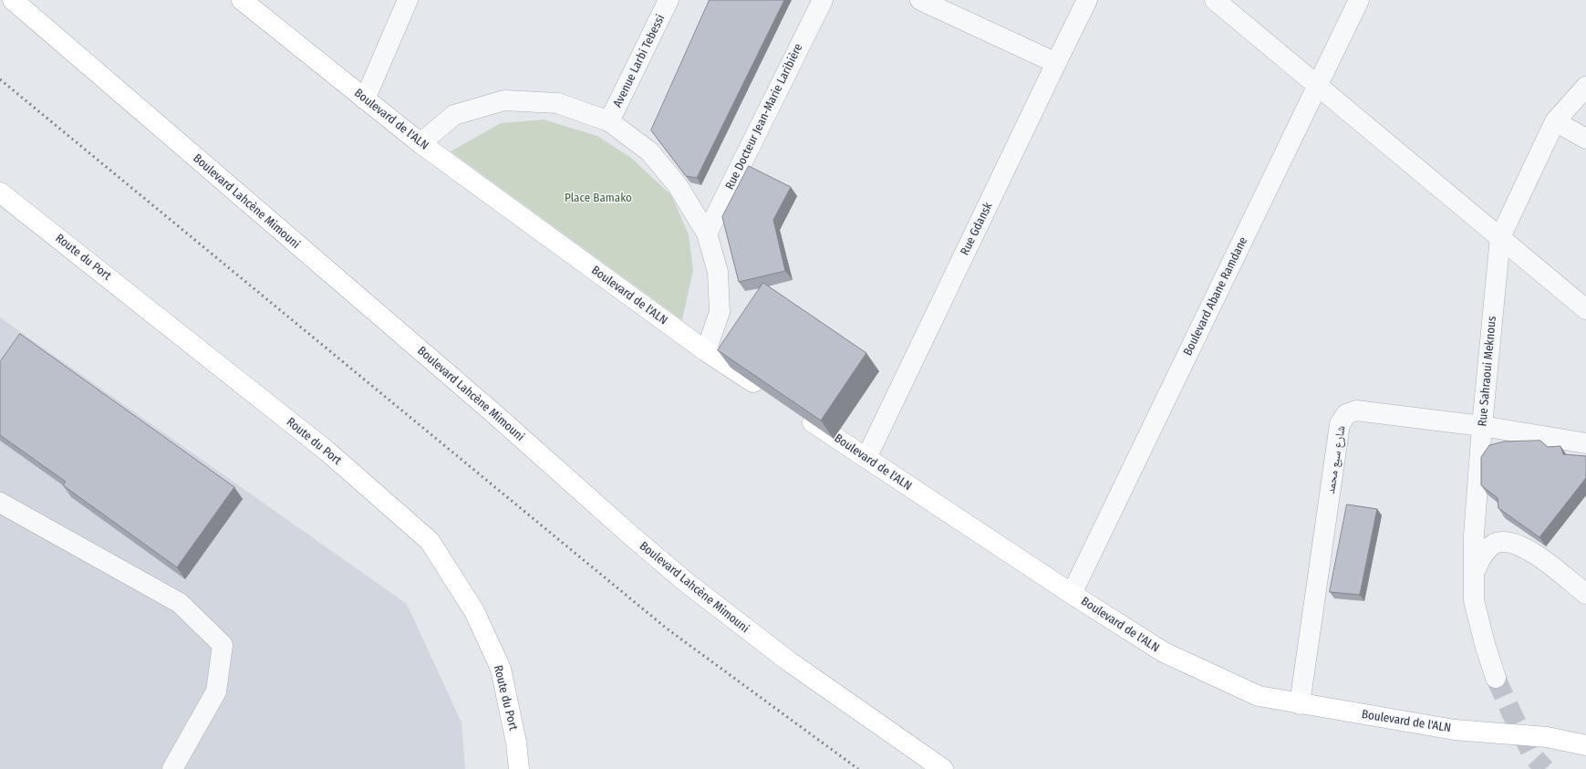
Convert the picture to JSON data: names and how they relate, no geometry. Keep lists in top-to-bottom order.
{
  "streets": {
    "main road": ["Boulevard de l'ALN", "Boulevard Lahcène Mimouni", "Route du Port"],
    "street": [
      "Avenue Larbi Tebessi",
      "Rue Docteur Jean-Marie Laribière",
      "Rue Gdansk",
      "Boulevard Abane Ramdane",
      "Rue Sahraoui Meknous",
      "شارع سبع محمد"
    ]
  },
  "crossings": [
    ["Boulevard de l'ALN", "Rue Gdansk"],
    ["Boulevard de l'ALN", "Boulevard Abane Ramdane"],
    ["Boulevard de l'ALN", "شارع سبع محمد"],
    ["Rue Sahraoui Meknous", "شارع سبع محمد"]
  ],
  "parks": ["Place Bamako"]
}
